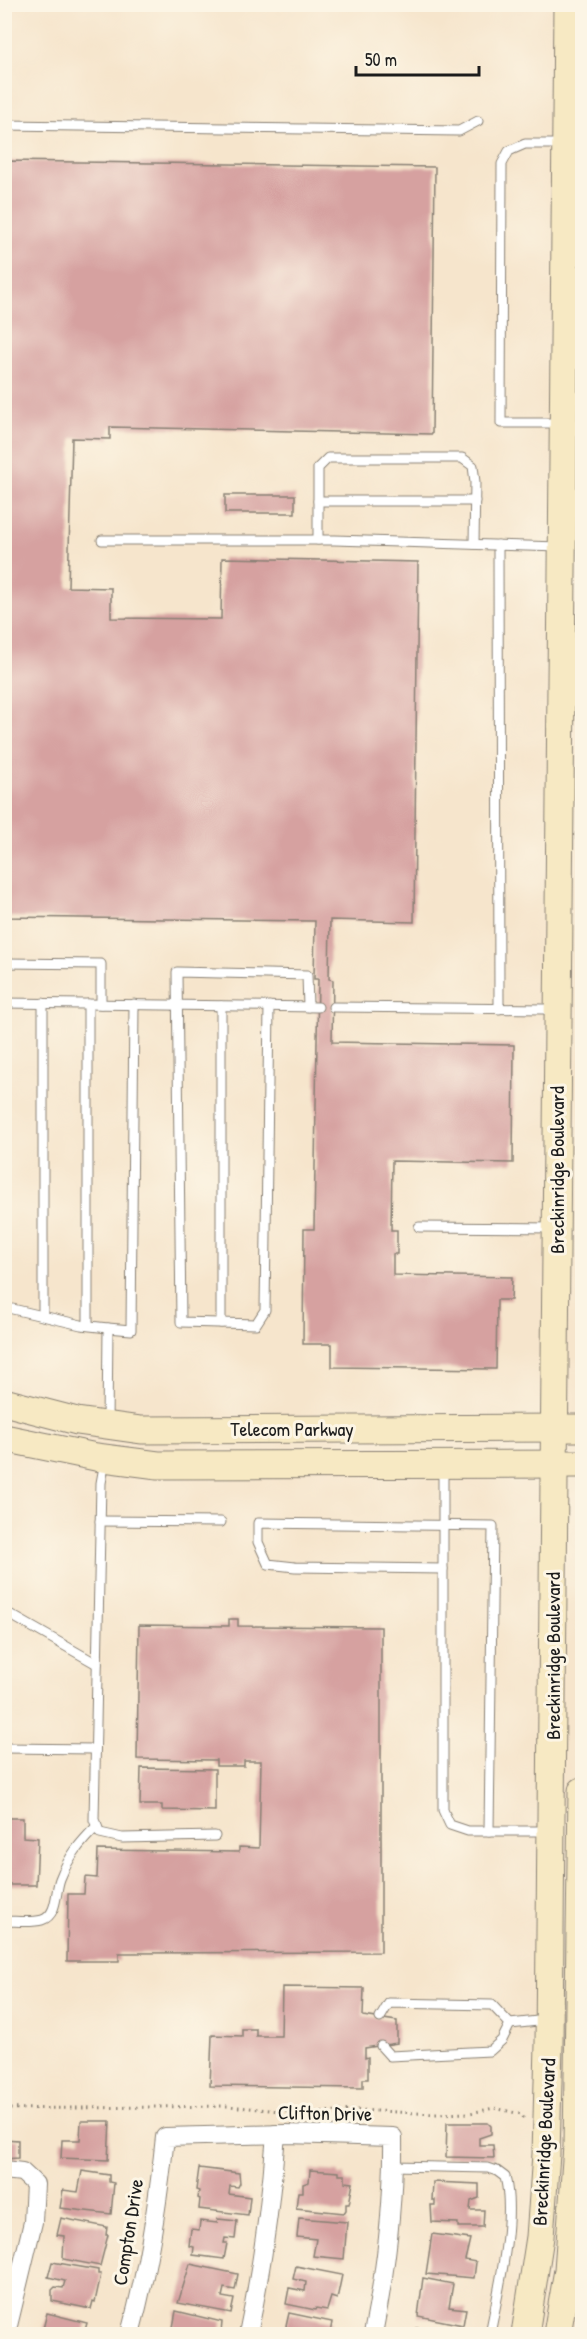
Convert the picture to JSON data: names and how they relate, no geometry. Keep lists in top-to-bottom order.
{
  "streets": {
    "street": [
      "Breckinridge Boulevard",
      "Telecom Parkway",
      "Clifton Drive",
      "Compton Drive"
    ]
  },
  "crossings": [
    ["Breckinridge Boulevard", "Telecom Parkway"],
    ["Clifton Drive", "Compton Drive"]
  ],
  "scale_bar": "50 m"
}
